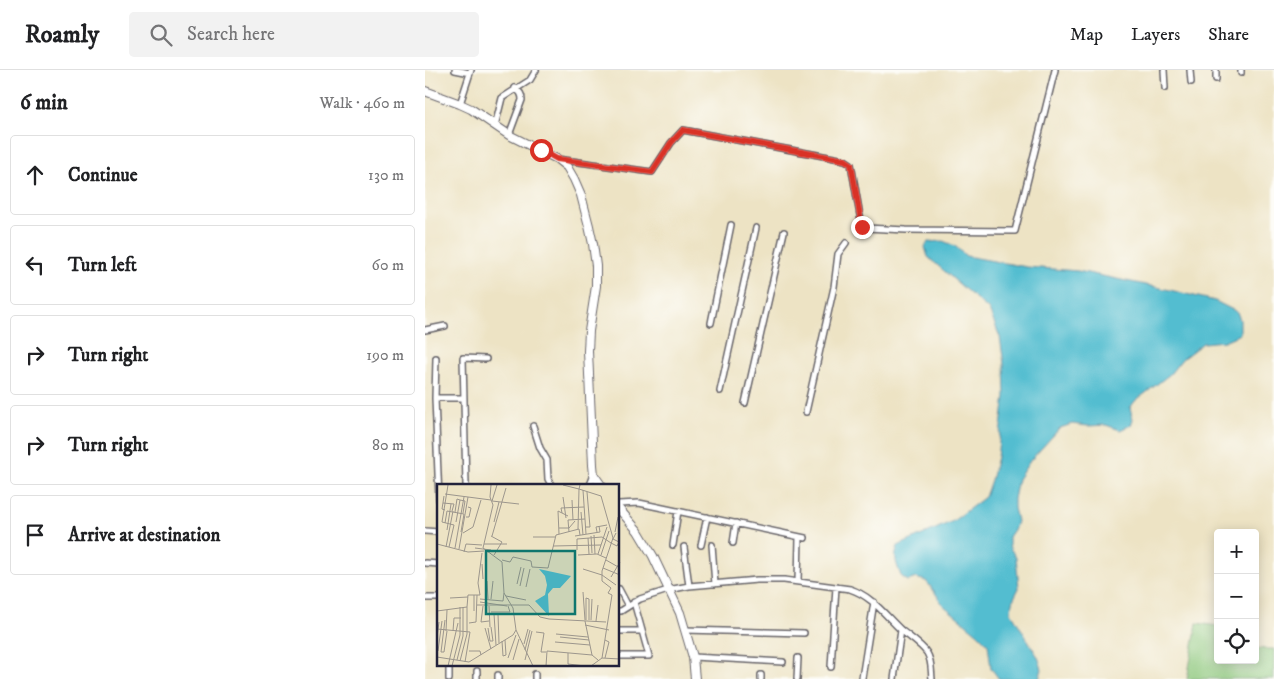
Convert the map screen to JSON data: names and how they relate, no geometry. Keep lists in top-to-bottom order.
{
  "page": {
    "header": "Roamly",
    "search": "Search here",
    "nav": ["Map", "Layers", "Share"],
    "heading": ["6 min", "Walk · 460 m"],
    "list": [
      ["Continue", "130 m"],
      ["Turn left", "60 m"],
      ["Turn right", "190 m"],
      ["Turn right", "80 m"],
      "Arrive at destination"
    ],
    "map_buttons": ["+", "−"]
  }
}
